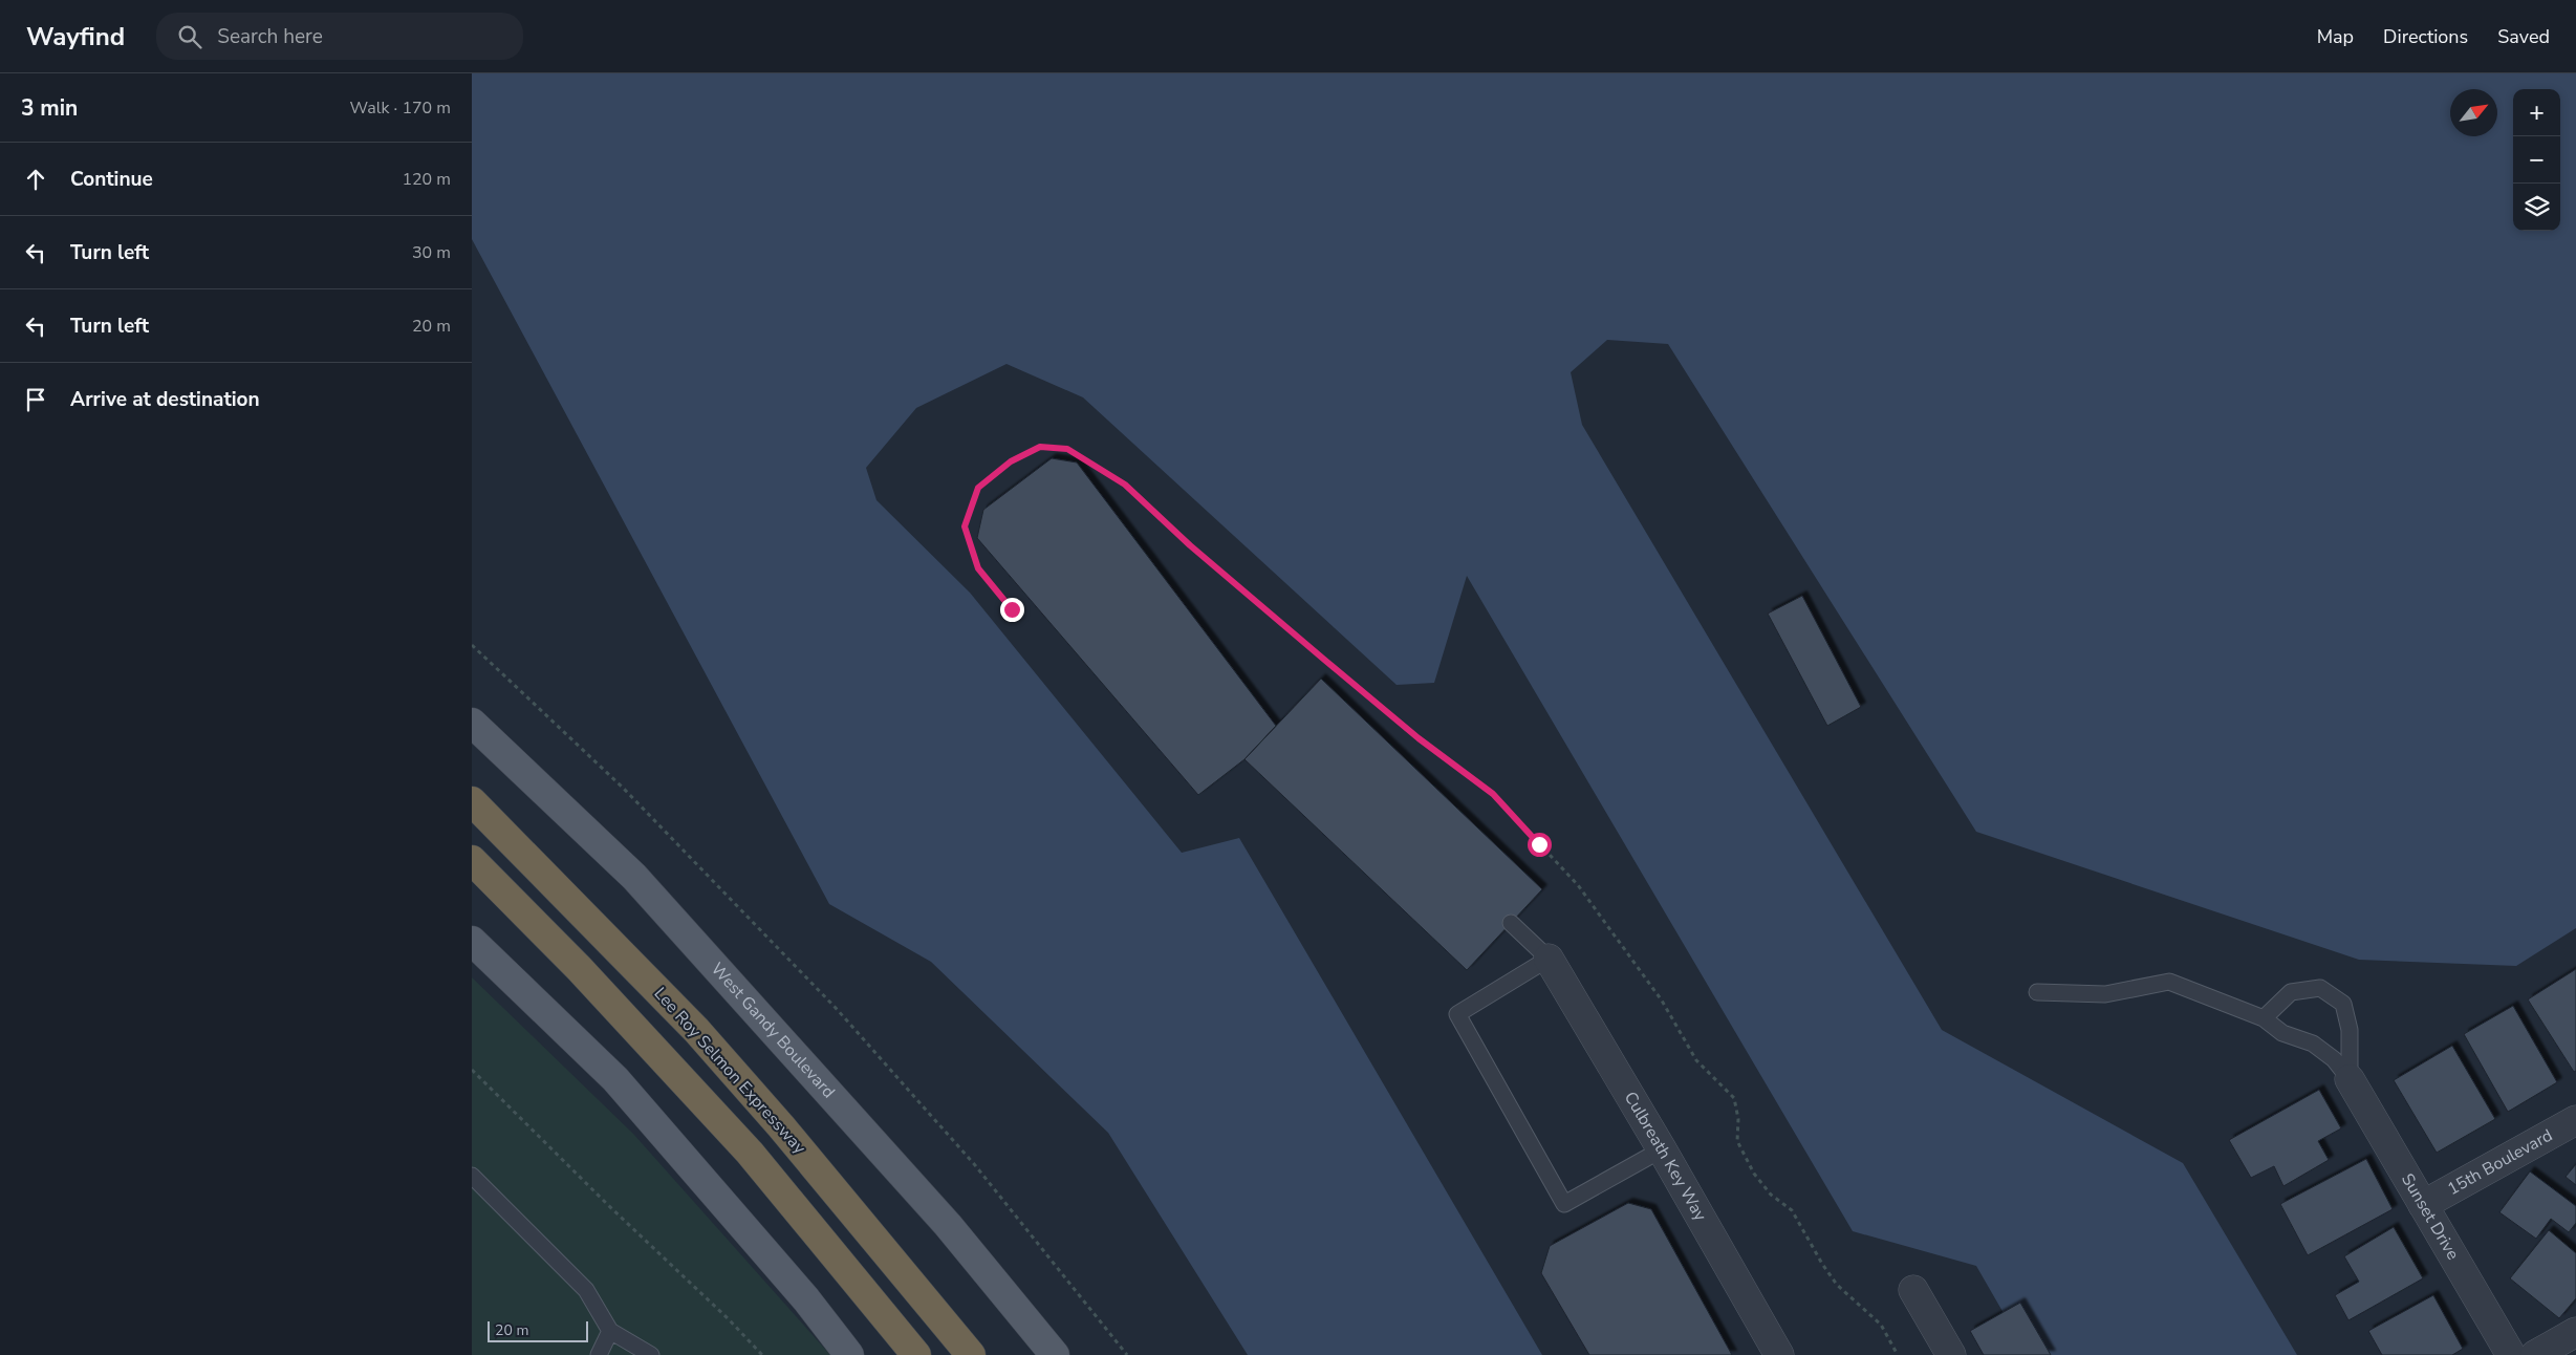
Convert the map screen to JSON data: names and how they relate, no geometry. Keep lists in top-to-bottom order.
{
  "streets": {
    "highway": ["Lee Roy Selmon Expressway"],
    "main road": ["West Gandy Boulevard"],
    "street": ["Culbreath Key Way", "15th Boulevard", "Sunset Drive"]
  },
  "crossings": [
    ["15th Boulevard", "Sunset Drive"]
  ],
  "scale_bar": "20 m",
  "north": "top right",
  "page": {
    "header": "Wayfind",
    "search": "Search here",
    "nav": ["Map", "Directions", "Saved"],
    "heading": ["3 min", "Walk · 170 m"],
    "map_buttons": ["+", "−"],
    "list": [
      ["Continue", "120 m"],
      ["Turn left", "30 m"],
      ["Turn left", "20 m"],
      "Arrive at destination"
    ],
    "scale": "20 m"
  }
}
